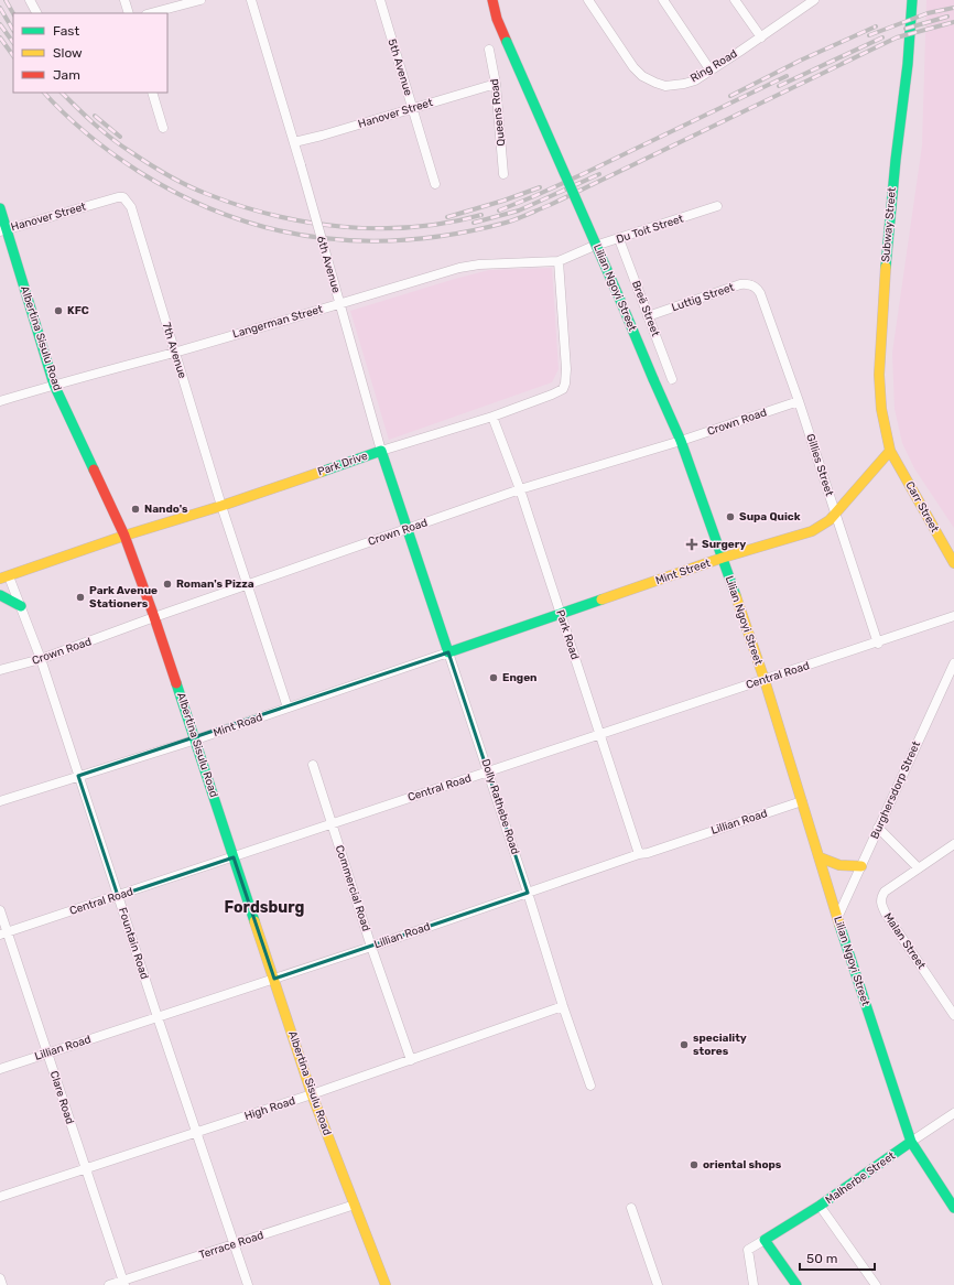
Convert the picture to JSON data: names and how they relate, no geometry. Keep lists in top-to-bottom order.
{
  "streets": {
    "street": [
      "Ring Road",
      "5th Avenue",
      "Queens Road",
      "Hanover Street",
      "Subway Street",
      "Du Toit Street",
      "6th Avenue",
      "Lilian Ngoyi Street",
      "Luttig Street",
      "Breë Street",
      "Langerman Street",
      "Albertina Sisulu Road",
      "7th Avenue",
      "Crown Road",
      "Park Drive",
      "Gillies Street",
      "Carr Street",
      "Mint Street",
      "Park Road",
      "Central Road",
      "Mint Road",
      "Burghersdorp Street",
      "Dolly Rathebe Road",
      "Lillian Road",
      "Commercial Road",
      "Malan Street",
      "Fountain Road",
      "Clare Road",
      "High Road",
      "Malherbe Street",
      "Terrace Road"
    ]
  },
  "crossings": [
    ["5th Avenue", "Hanover Street"],
    ["Queens Road", "Hanover Street"],
    ["Hanover Street", "6th Avenue"],
    ["Hanover Street", "Albertina Sisulu Road"],
    ["Hanover Street", "7th Avenue"],
    ["Subway Street", "Carr Street"],
    ["Subway Street", "Mint Street"],
    ["Du Toit Street", "Breë Street"],
    ["Du Toit Street", "Langerman Street"],
    ["Du Toit Street", "Park Drive"],
    ["6th Avenue", "Langerman Street"],
    ["6th Avenue", "Crown Road"],
    ["6th Avenue", "Park Drive"],
    ["6th Avenue", "Dolly Rathebe Road"],
    ["Lilian Ngoyi Street", "Crown Road"],
    ["Lilian Ngoyi Street", "Mint Street"],
    ["Lilian Ngoyi Street", "Central Road"],
    ["Lilian Ngoyi Street", "Burghersdorp Street"],
    ["Lilian Ngoyi Street", "Lillian Road"],
    ["Lilian Ngoyi Street", "Malherbe Street"],
    ["Luttig Street", "Breë Street"],
    ["Luttig Street", "Gillies Street"],
    ["Langerman Street", "Albertina Sisulu Road"],
    ["Langerman Street", "7th Avenue"],
    ["Langerman Street", "Park Drive"],
    ["Albertina Sisulu Road", "Crown Road"],
    ["Albertina Sisulu Road", "Park Drive"],
    ["Albertina Sisulu Road", "Central Road"],
    ["Albertina Sisulu Road", "Mint Road"],
    ["Albertina Sisulu Road", "Lillian Road"],
    ["Albertina Sisulu Road", "High Road"],
    ["Albertina Sisulu Road", "Terrace Road"],
    ["7th Avenue", "Park Drive"],
    ["Crown Road", "Gillies Street"],
    ["Crown Road", "Park Road"],
    ["Crown Road", "Dolly Rathebe Road"],
    ["Crown Road", "Fountain Road"],
    ["Park Drive", "Park Road"],
    ["Park Drive", "Fountain Road"],
    ["Gillies Street", "Mint Street"],
    ["Gillies Street", "Central Road"],
    ["Carr Street", "Mint Street"],
    ["Mint Street", "Park Road"],
    ["Mint Street", "Mint Road"],
    ["Mint Street", "Dolly Rathebe Road"],
    ["Park Road", "Central Road"],
    ["Park Road", "Lillian Road"],
    ["Central Road", "Dolly Rathebe Road"],
    ["Central Road", "Commercial Road"],
    ["Central Road", "Fountain Road"],
    ["Central Road", "Clare Road"],
    ["Mint Road", "Dolly Rathebe Road"],
    ["Mint Road", "Fountain Road"],
    ["Dolly Rathebe Road", "Lillian Road"],
    ["Dolly Rathebe Road", "High Road"],
    ["Lillian Road", "Commercial Road"],
    ["Lillian Road", "Fountain Road"],
    ["Lillian Road", "Clare Road"],
    ["Commercial Road", "High Road"],
    ["Fountain Road", "High Road"],
    ["Fountain Road", "Terrace Road"],
    ["Clare Road", "High Road"],
    ["Clare Road", "Terrace Road"]
  ],
  "districts": ["Fordsburg"],
  "places": {
    "other": [
      "KFC",
      "Nando's",
      "Supa Quick",
      "Roman's Pizza",
      "Park Avenue Stationers",
      "Engen",
      "speciality stores",
      "oriental shops"
    ],
    "health": ["Surgery"]
  },
  "legend": ["Fast", "Slow", "Jam"],
  "scale_bar": "50 m"
}
